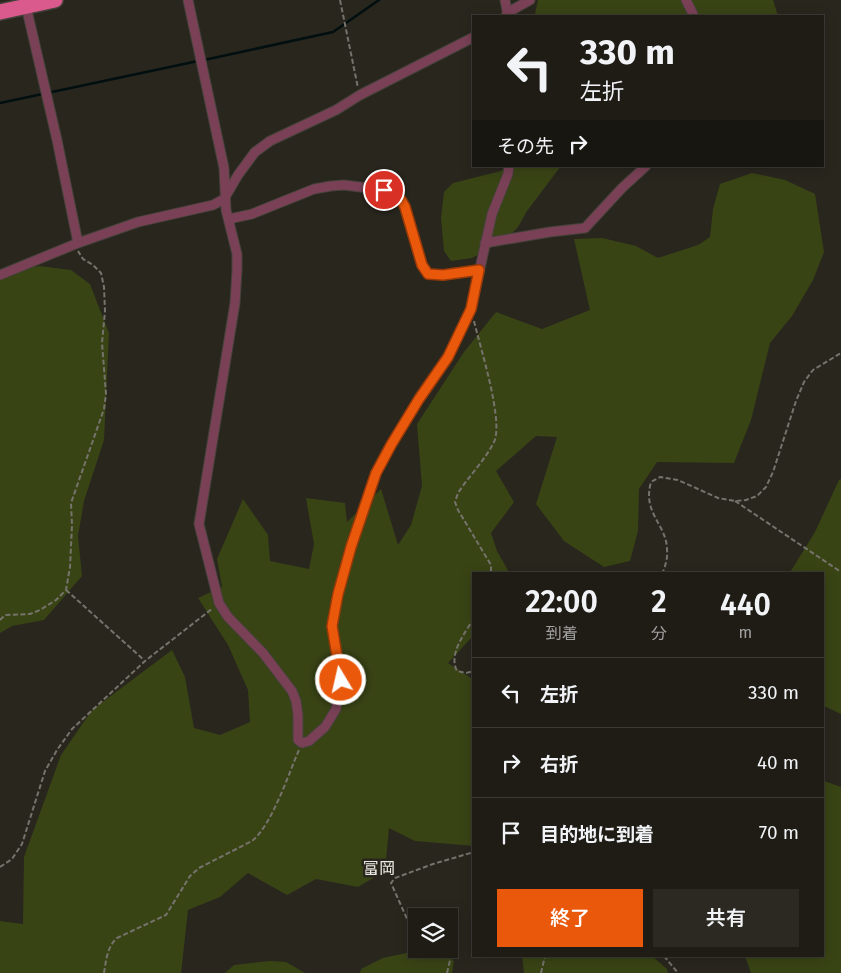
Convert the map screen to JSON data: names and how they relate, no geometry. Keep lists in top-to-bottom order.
{
  "districts": ["富岡"],
  "page": {
    "turn": ["330 m", "左折"],
    "then": "その先",
    "eta": [
      "22:00",
      "到着",
      "2",
      "分",
      "440",
      "m"
    ],
    "list": [
      {
        "name": "左折",
        "value": "330 m"
      },
      {
        "name": "右折",
        "value": "40 m"
      },
      {
        "name": "目的地に到着",
        "value": "70 m"
      }
    ],
    "buttons": ["終了", "共有"]
  }
}
